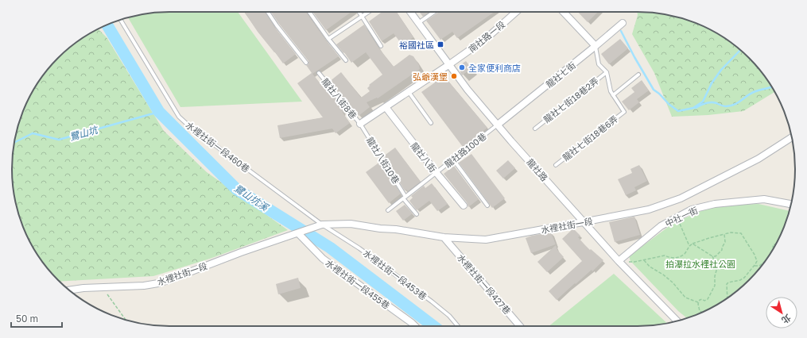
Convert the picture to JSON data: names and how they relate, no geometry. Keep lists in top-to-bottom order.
{
  "streets": {
    "street": [
      "南社路一段",
      "龍社七街",
      "龍社八街",
      "龍社路",
      "中社一街",
      "水裡社街一段",
      "水裡社街一段455巷",
      "水裡社街一段427巷"
    ],
    "lane": [
      "龍社八街8巷",
      "龍社七街18巷2弄",
      "龍社七街18巷6弄",
      "水裡社街一段460巷",
      "龍社路100巷",
      "龍社八街10巷",
      "水裡社街一段453巷"
    ]
  },
  "crossings": [
    ["南社路一段", "龍社路"],
    ["龍社七街", "龍社路100巷"],
    ["龍社七街", "龍社路"],
    ["龍社八街8巷", "龍社八街10巷"],
    ["水裡社街一段460巷", "水裡社街一段"],
    ["水裡社街一段460巷", "水裡社街一段453巷"],
    ["龍社路100巷", "龍社八街"],
    ["龍社路100巷", "龍社八街10巷"],
    ["龍社路100巷", "龍社路"],
    ["龍社路", "中社一街"],
    ["龍社路", "水裡社街一段"],
    ["水裡社街一段", "水裡社街一段453巷"],
    ["水裡社街一段", "水裡社街一段455巷"],
    ["水裡社街一段", "水裡社街一段427巷"]
  ],
  "water": ["鷺山坑", "鷺山坑溪"],
  "parks": ["拍瀑拉水裡社公園"],
  "places": {
    "transit": ["裕國社區"],
    "other": ["全家便利商店", "弘爺漢堡"]
  },
  "scale_bar": "50 m",
  "north": "bottom right"
}
